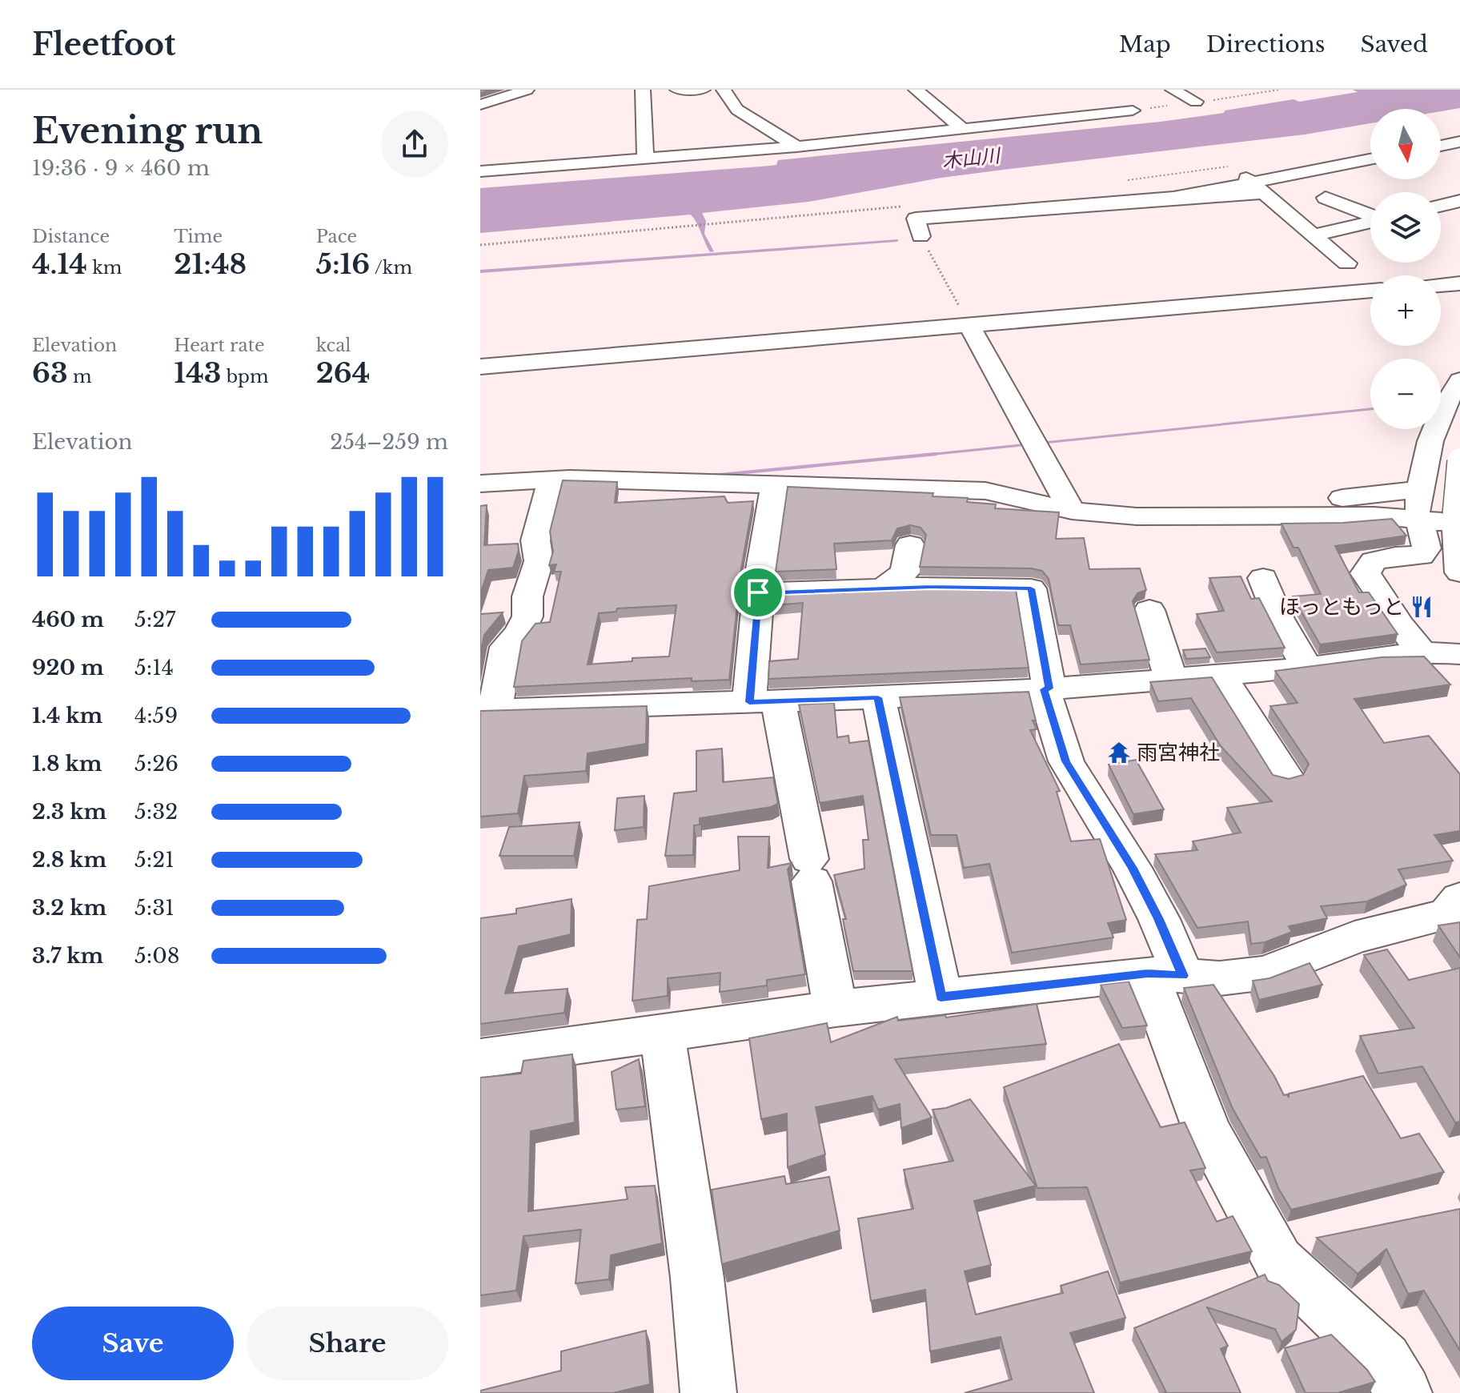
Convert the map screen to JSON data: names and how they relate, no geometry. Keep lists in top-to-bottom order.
{
  "water": ["木山川"],
  "places": {
    "restaurant": ["ほっともっと"],
    "temple": ["雨宮神社"]
  },
  "north": "bottom",
  "page": {
    "header": "Fleetfoot",
    "nav": ["Map", "Directions", "Saved"],
    "heading": ["Evening run", "19:36 · 9 × 460 m"],
    "map_buttons": ["+", "−"],
    "stats": [
      ["Distance", "4.14 km"],
      ["Time", "21:48"],
      ["Pace", "5:16 /km"],
      ["Elevation", "63 m"],
      ["Heart rate", "143 bpm"],
      ["kcal", "264"]
    ],
    "chart": ["Elevation", "254–259 m"],
    "list": [
      {
        "name": "460 m",
        "note": "5:27"
      },
      {
        "name": "920 m",
        "note": "5:14"
      },
      {
        "name": "1.4 km",
        "note": "4:59"
      },
      {
        "name": "1.8 km",
        "note": "5:26"
      },
      {
        "name": "2.3 km",
        "note": "5:32"
      },
      {
        "name": "2.8 km",
        "note": "5:21"
      },
      {
        "name": "3.2 km",
        "note": "5:31"
      },
      {
        "name": "3.7 km",
        "note": "5:08"
      }
    ],
    "buttons": ["Save", "Share"]
  }
}
